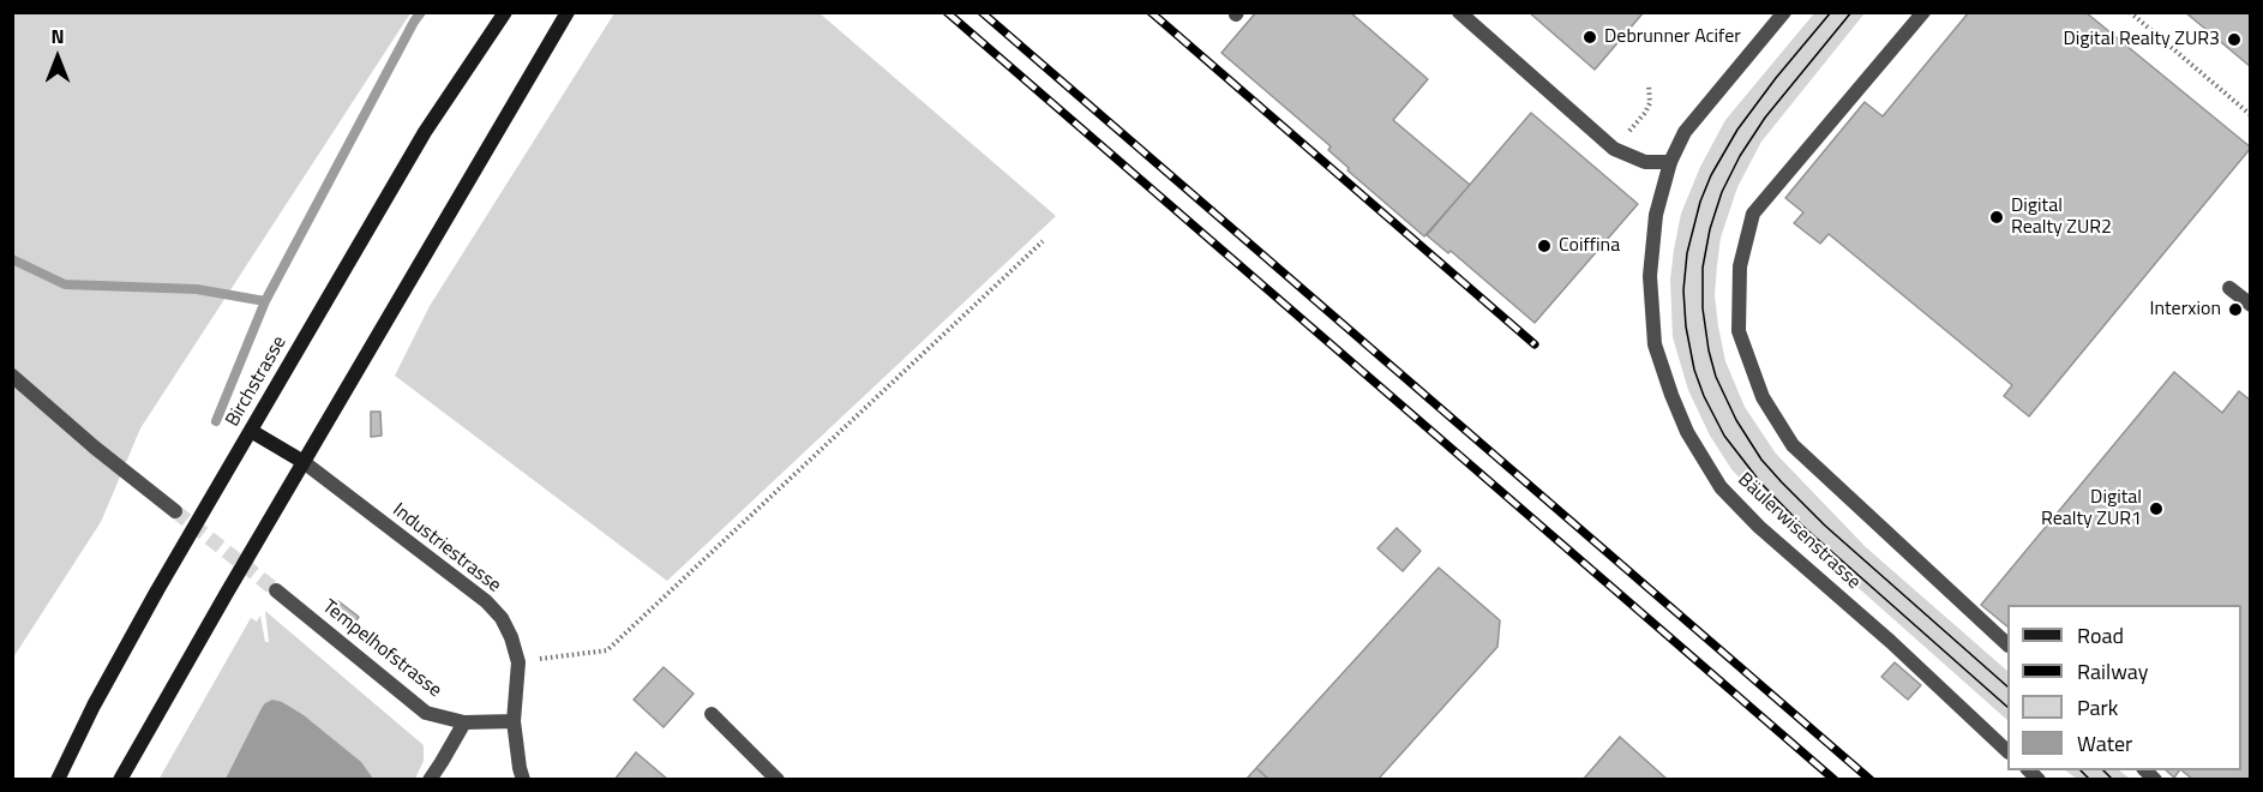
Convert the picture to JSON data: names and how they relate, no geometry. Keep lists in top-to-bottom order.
{
  "streets": {
    "main road": ["Birchstrasse"],
    "street": ["Bäulerwisenstrasse", "Industriestrasse", "Tempelhofstrasse"]
  },
  "crossings": [
    ["Industriestrasse", "Tempelhofstrasse"]
  ],
  "places": [
    "Debrunner Acifer",
    "Digital Realty ZUR3",
    "Digital Realty ZUR2",
    "Coiffina",
    "Interxion",
    "Digital Realty ZUR1"
  ],
  "legend": [
    "Road",
    "Railway",
    "Park",
    "Water"
  ],
  "north": "top"
}
